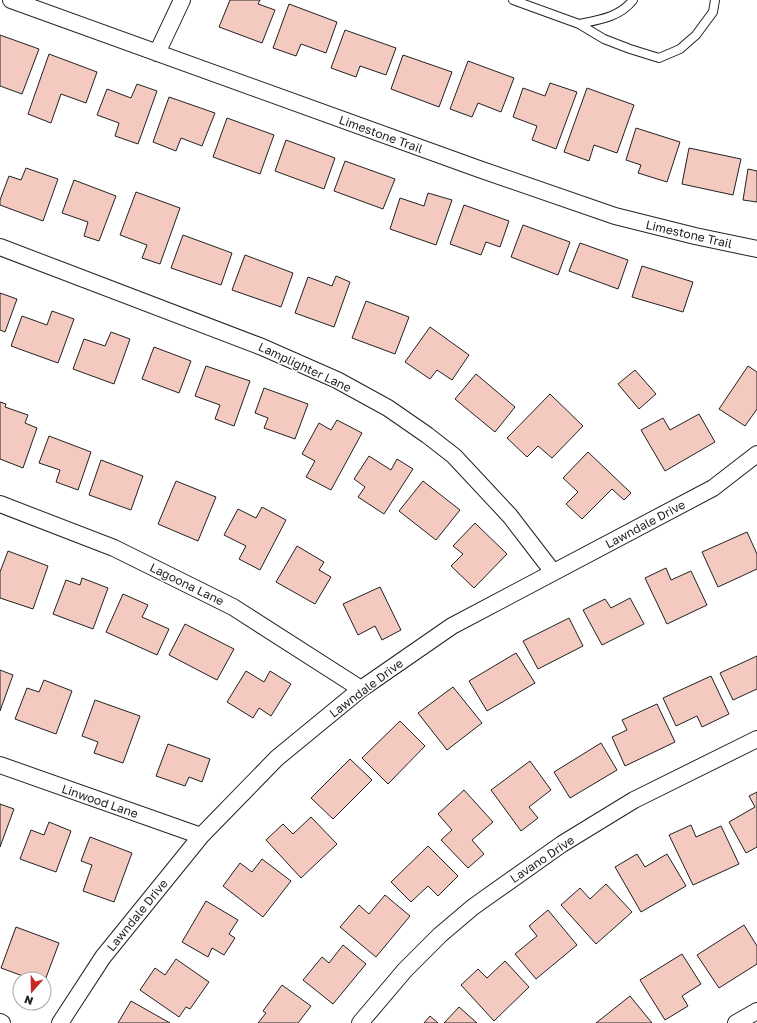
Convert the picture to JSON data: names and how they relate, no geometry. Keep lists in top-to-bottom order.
{
  "streets": {
    "street": [
      "Limestone Trail",
      "Lamplighter Lane",
      "Lawndale Drive",
      "Lagoona Lane",
      "Linwood Lane",
      "Lavano Drive"
    ]
  },
  "crossings": [
    ["Lamplighter Lane", "Lawndale Drive"],
    ["Lawndale Drive", "Lagoona Lane"],
    ["Lawndale Drive", "Linwood Lane"]
  ],
  "north": "bottom"
}
